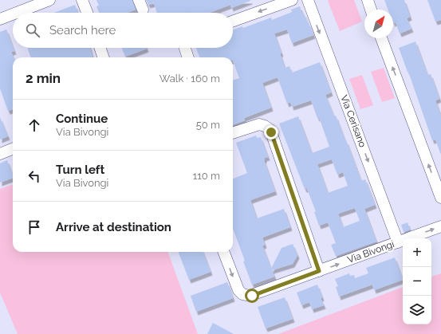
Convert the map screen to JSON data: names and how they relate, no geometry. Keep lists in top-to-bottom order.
{
  "streets": {
    "street": ["Via Cerisano", "Via Bivongi"]
  },
  "crossings": [
    ["Via Cerisano", "Via Bivongi"]
  ],
  "one_way": ["Via Bivongi"],
  "north": "top right",
  "page": {
    "search": "Search here",
    "heading": ["2 min", "Walk · 160 m"],
    "list": [
      ["Continue", "Via Bivongi", "50 m"],
      ["Turn left", "Via Bivongi", "110 m"],
      "Arrive at destination"
    ],
    "map_buttons": ["+", "−"]
  }
}
